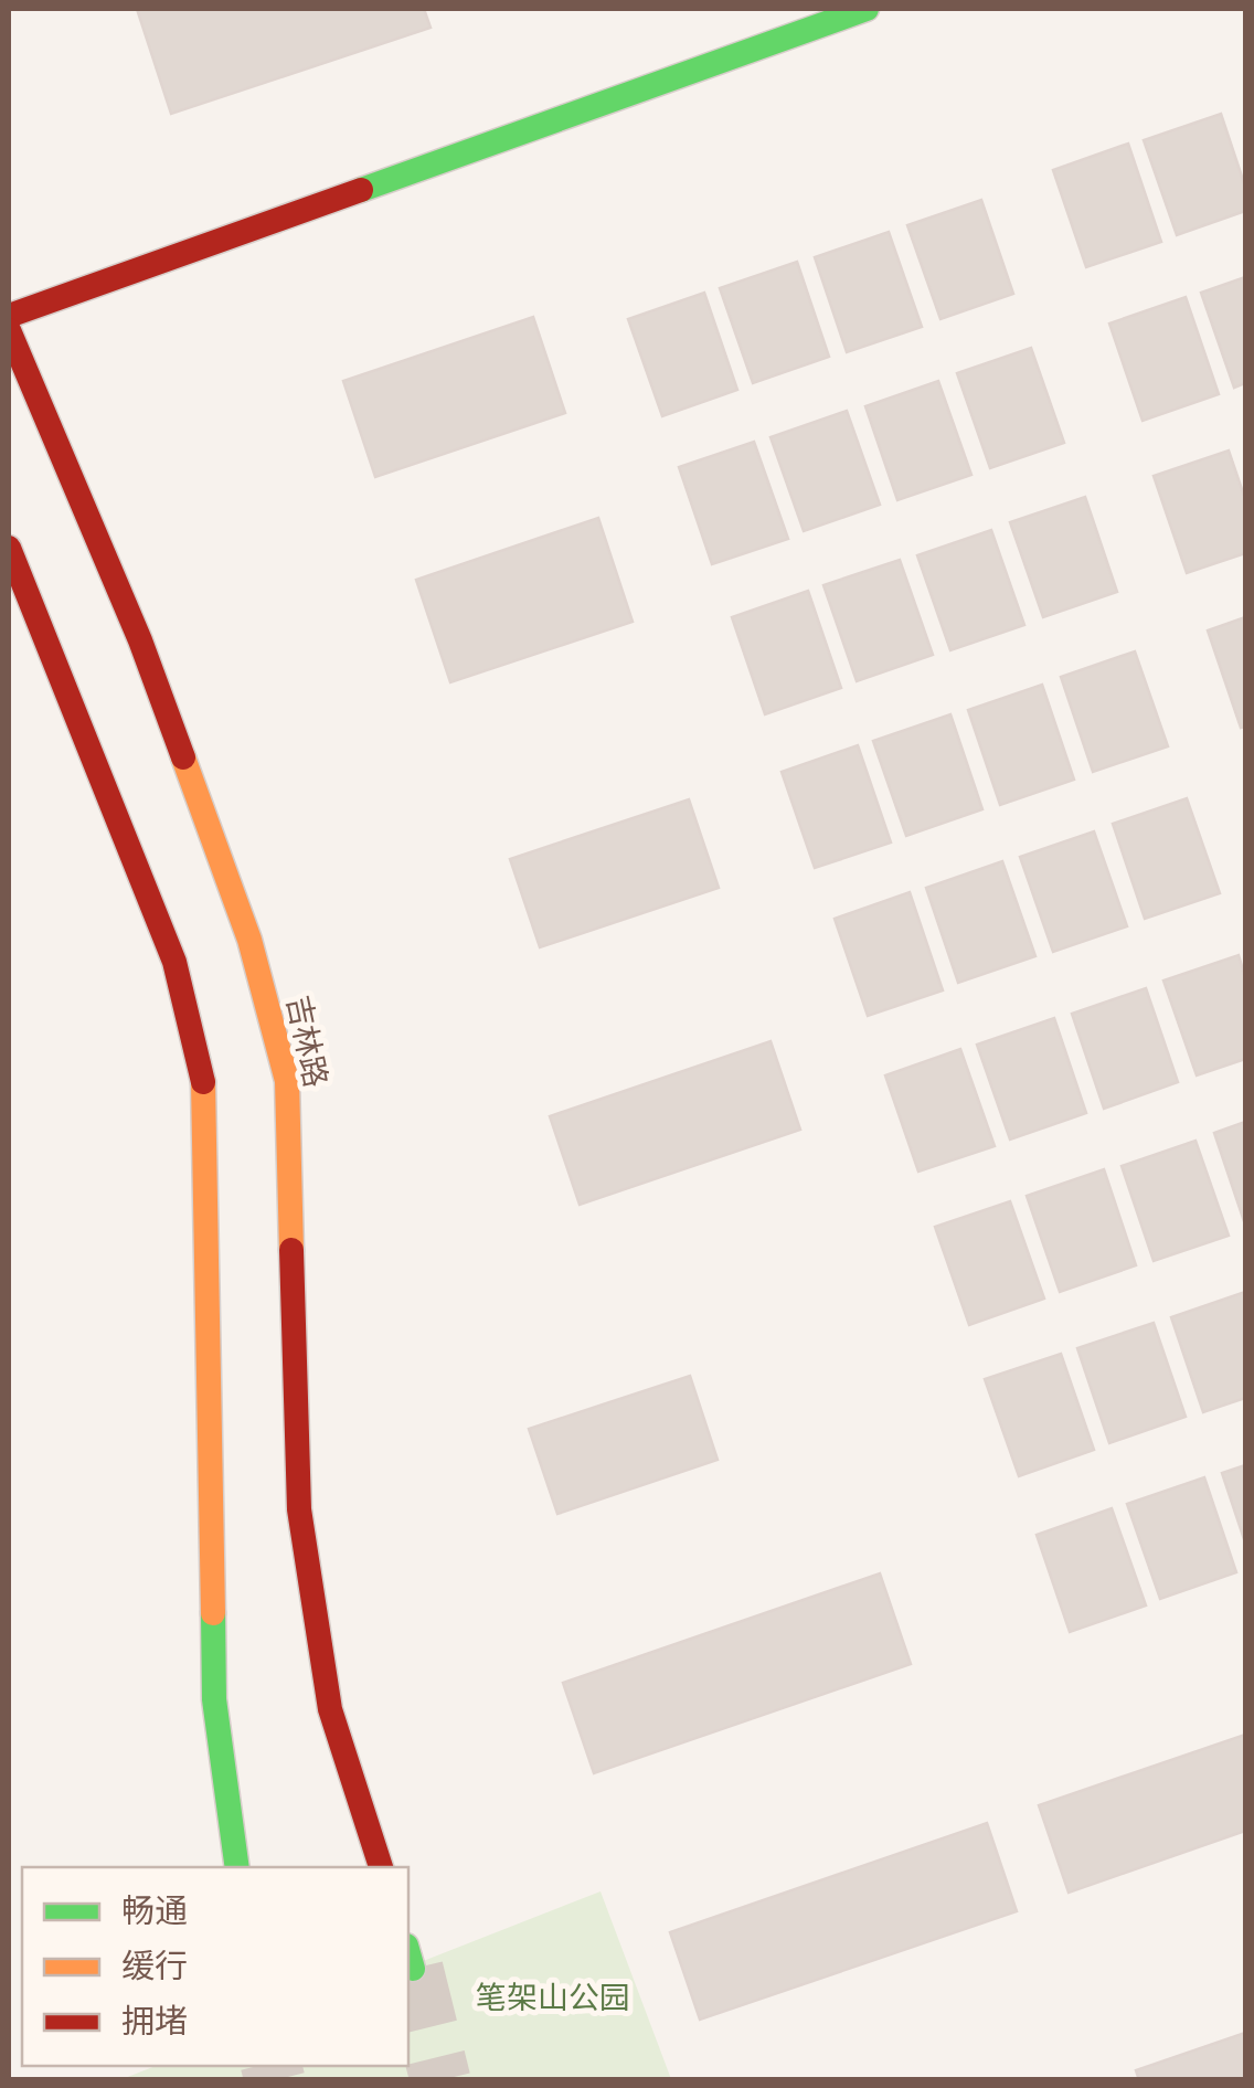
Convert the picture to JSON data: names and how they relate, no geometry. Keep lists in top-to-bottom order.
{
  "streets": {
    "main road": ["吉林路"]
  },
  "parks": ["笔架山公园"],
  "legend": ["畅通", "缓行", "拥堵"]
}
